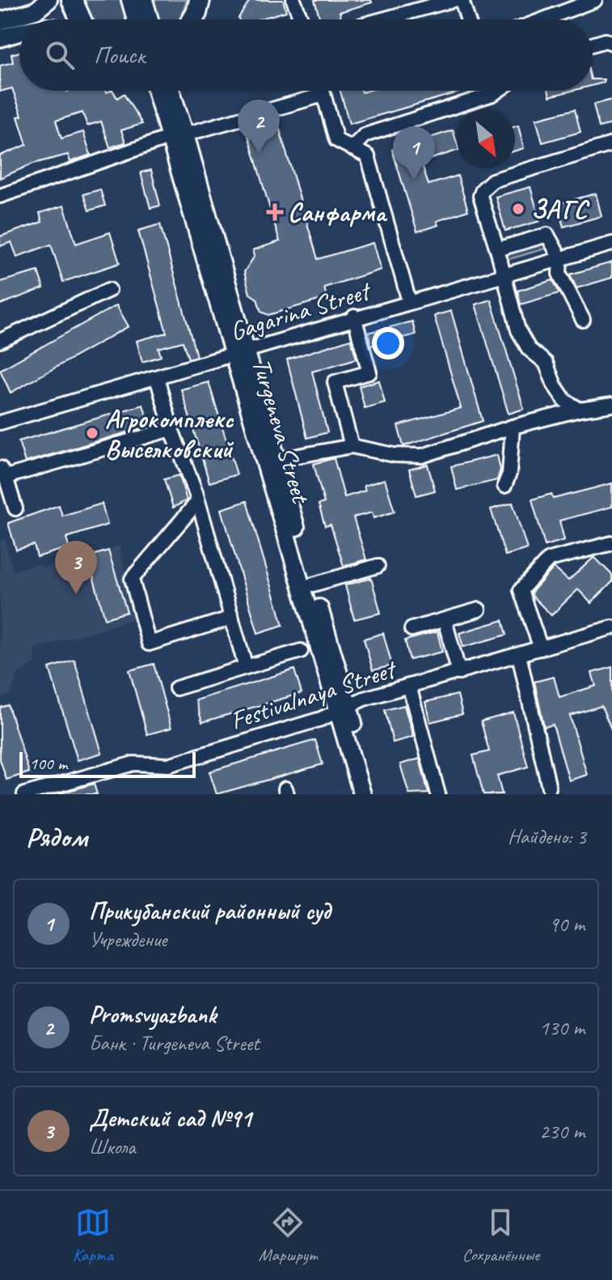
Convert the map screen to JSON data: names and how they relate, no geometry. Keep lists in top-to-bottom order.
{
  "streets": {
    "main road": ["Turgeneva Street"],
    "street": ["Gagarina Street", "Festivalnaya Street"]
  },
  "crossings": [
    ["Gagarina Street", "Turgeneva Street"],
    ["Turgeneva Street", "Festivalnaya Street"]
  ],
  "places": {
    "other": ["ЗАГС", "Агрокомплекс Выселковский"],
    "health": ["Санфарма"]
  },
  "scale_bar": "100 m",
  "north": "bottom right",
  "page": {
    "search": "Поиск",
    "pins": ["2", "1", "3"],
    "scale": "100 m",
    "heading": ["Рядом", "Найдено: 3"],
    "list": [
      {
        "mark": "1",
        "name": "Прикубанский районный суд",
        "note": "Учреждение",
        "value": "90 m"
      },
      {
        "mark": "2",
        "name": "Promsvyazbank",
        "note": "Банк · Turgeneva Street",
        "value": "130 m"
      },
      {
        "mark": "3",
        "name": "Детский сад №91",
        "note": "Школа",
        "value": "230 m"
      }
    ],
    "nav": ["Карта", "Маршрут", "Сохранённые"]
  }
}
